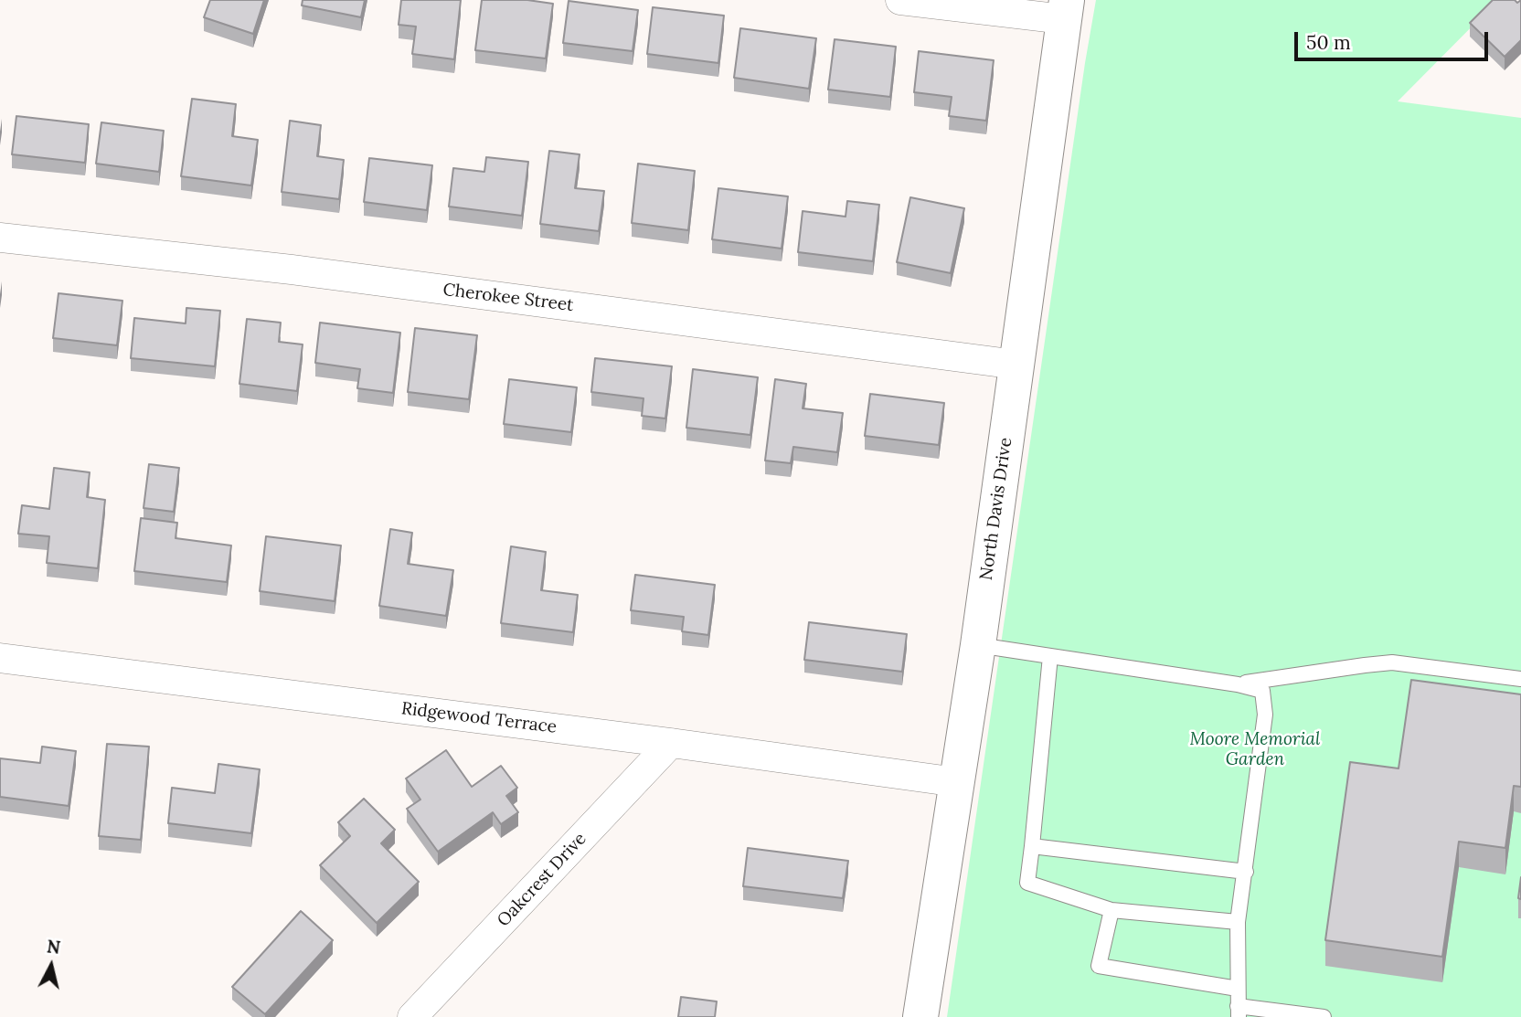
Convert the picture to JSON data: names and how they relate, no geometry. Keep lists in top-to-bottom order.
{
  "streets": {
    "street": [
      "Cherokee Street",
      "North Davis Drive",
      "Ridgewood Terrace",
      "Oakcrest Drive"
    ]
  },
  "crossings": [
    ["Cherokee Street", "North Davis Drive"],
    ["North Davis Drive", "Ridgewood Terrace"],
    ["Ridgewood Terrace", "Oakcrest Drive"]
  ],
  "parks": ["Moore Memorial Garden"],
  "scale_bar": "50 m",
  "north": "top"
}
